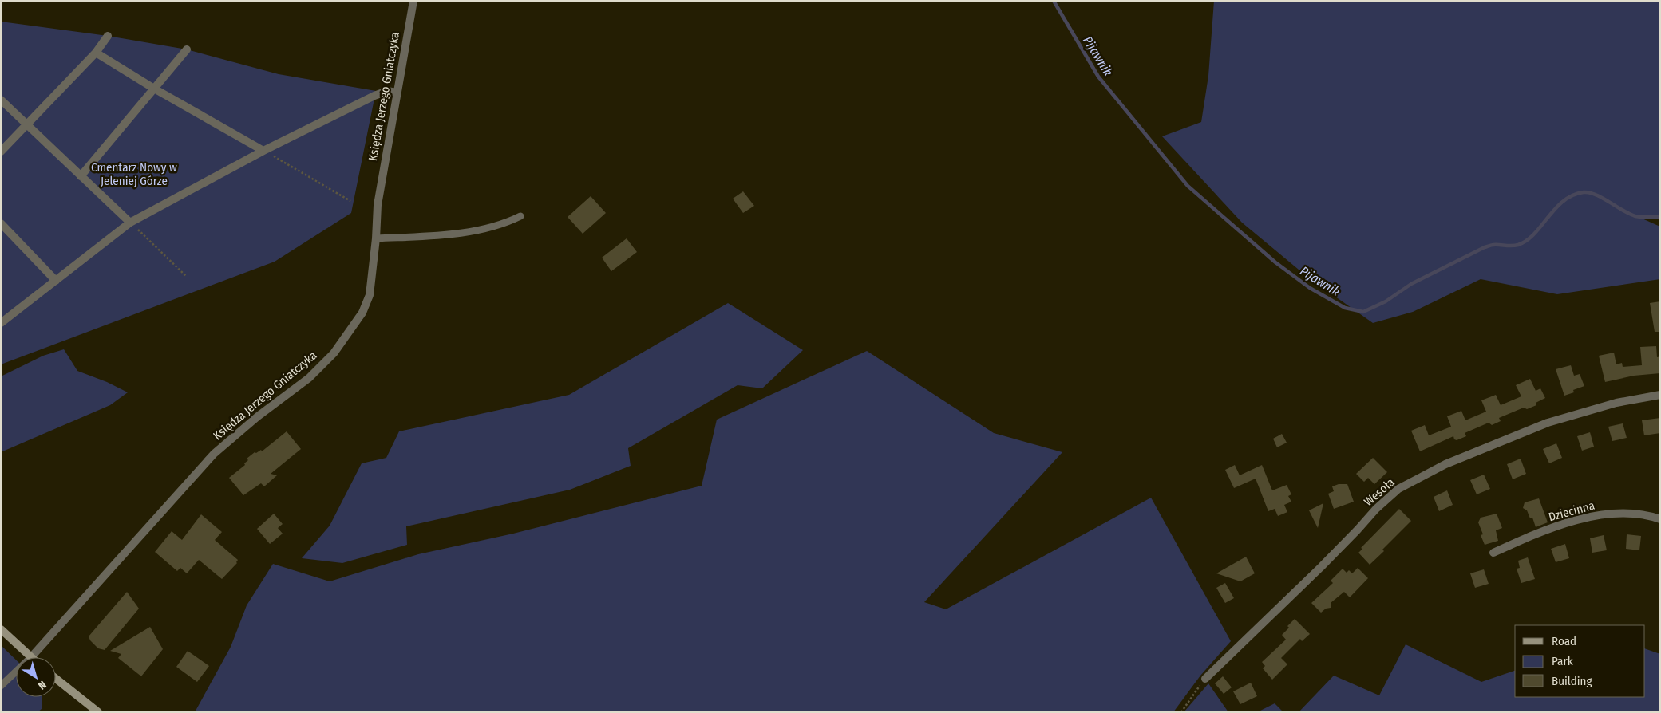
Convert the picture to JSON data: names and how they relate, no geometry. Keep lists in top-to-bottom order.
{
  "streets": {
    "street": ["Księdza Jerzego Gniatczyka", "Wesoła", "Dziecinna"]
  },
  "water": ["Pijawnik"],
  "parks": ["Cmentarz Nowy w Jeleniej Górze"],
  "legend": ["Road", "Park", "Building"],
  "north": "bottom right"
}
